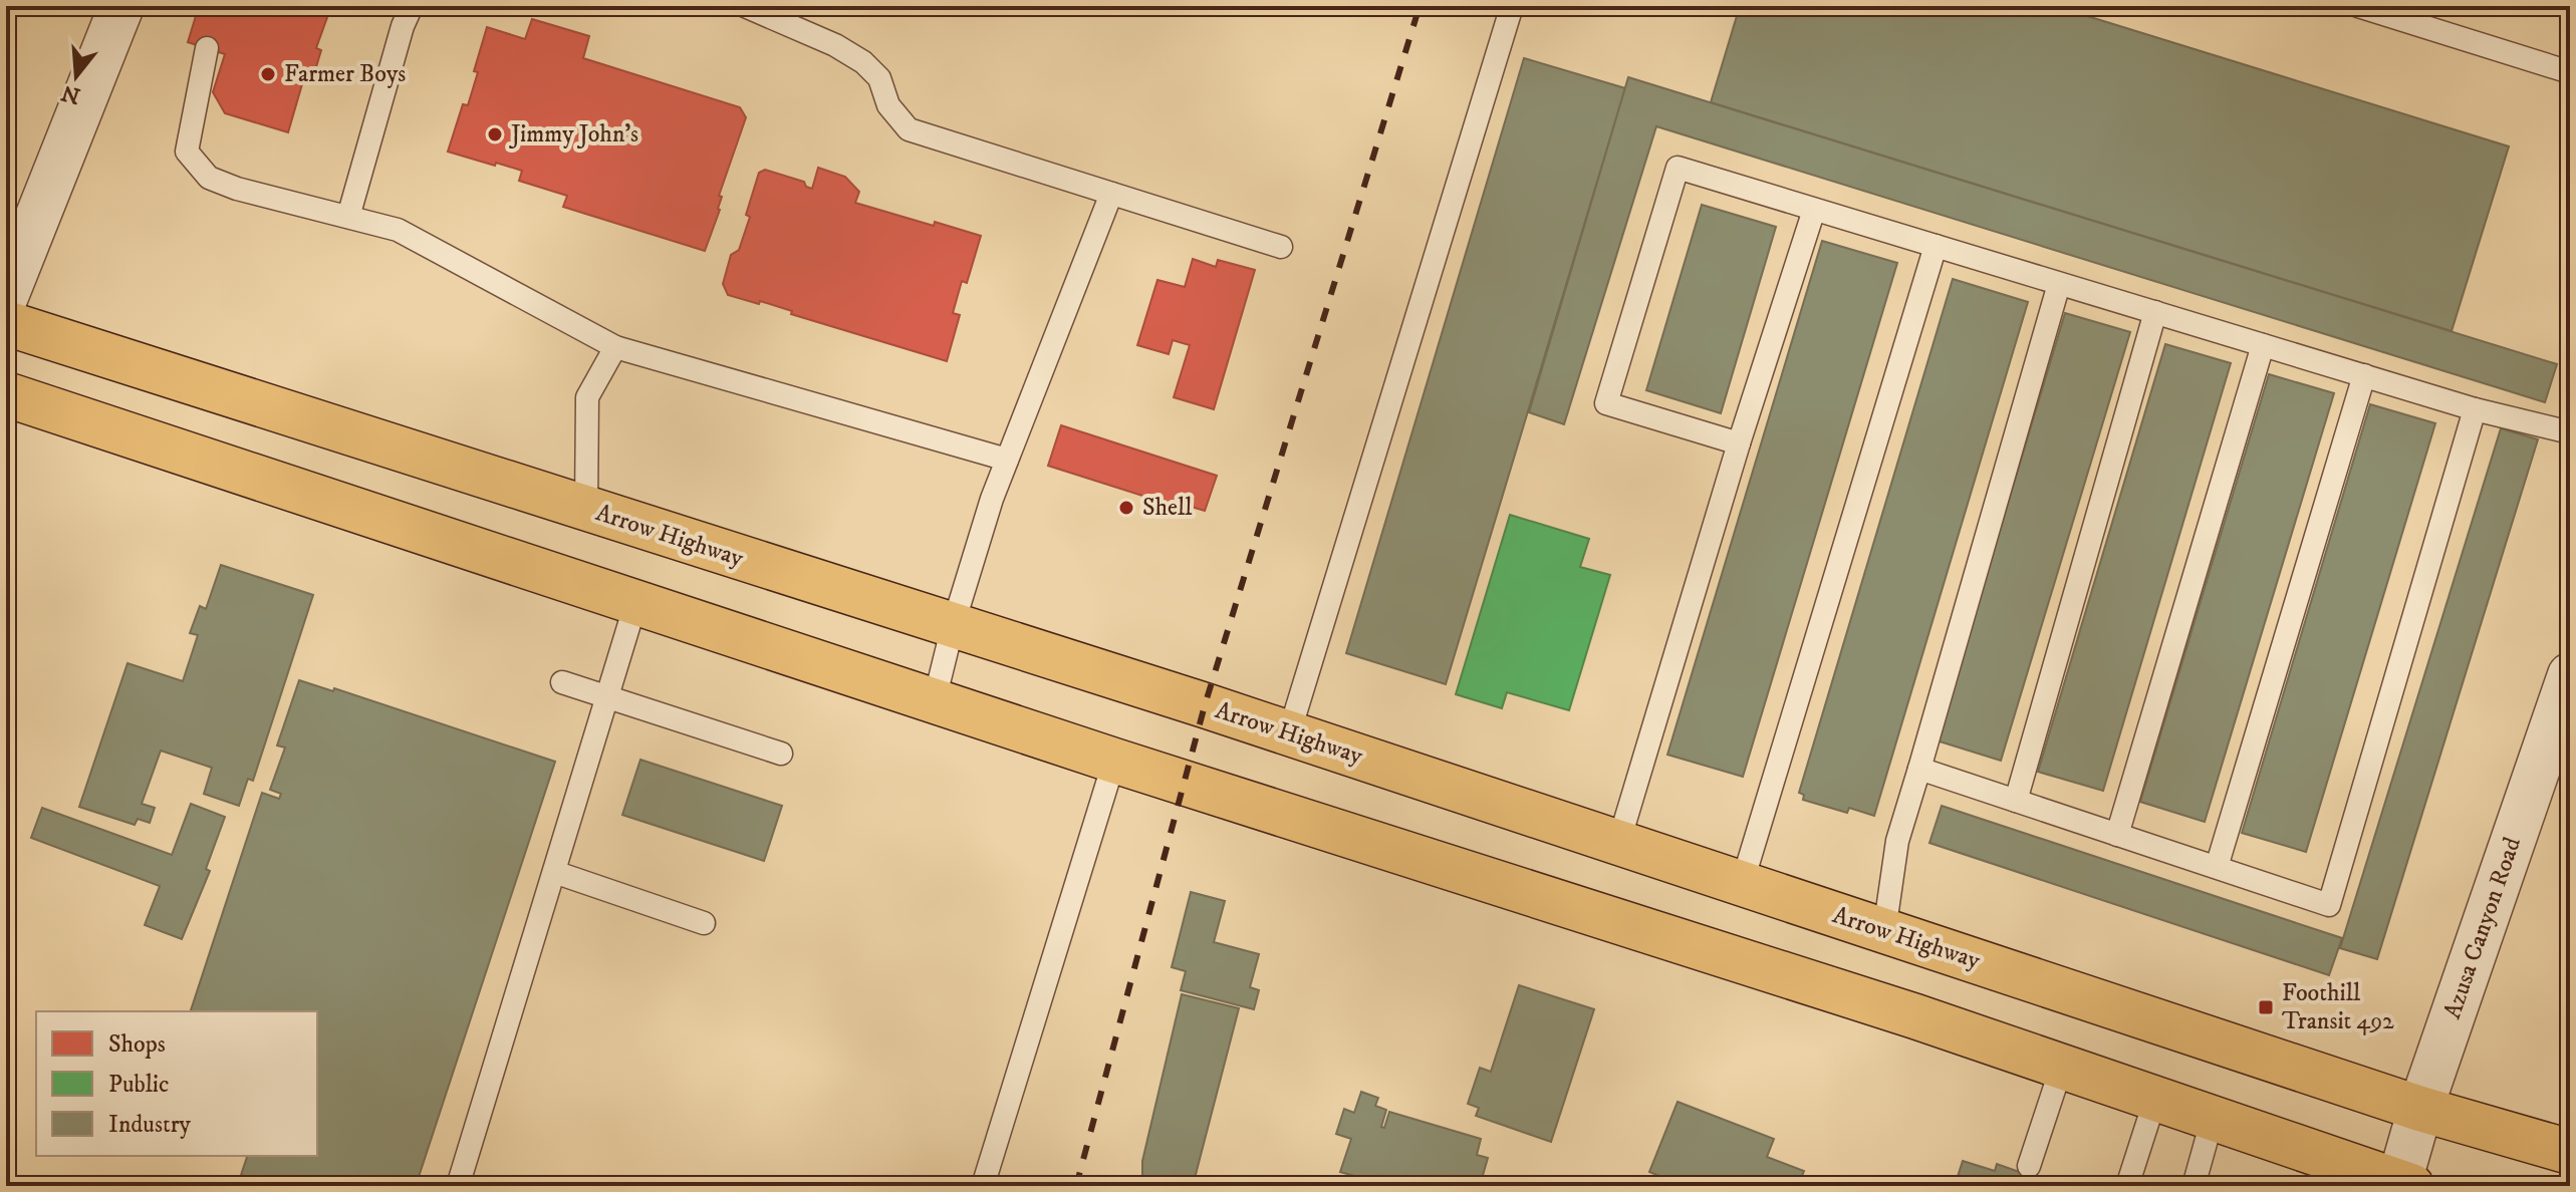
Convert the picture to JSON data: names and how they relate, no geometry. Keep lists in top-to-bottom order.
{
  "streets": {
    "main road": ["Arrow Highway"],
    "street": ["Azusa Canyon Road"]
  },
  "crossings": [
    ["Arrow Highway", "Azusa Canyon Road"]
  ],
  "places": {
    "other": ["Farmer Boys", "Jimmy John's", "Shell"],
    "transit": ["Foothill Transit 492"]
  },
  "legend": ["Shops", "Public", "Industry"],
  "north": "bottom"
}
